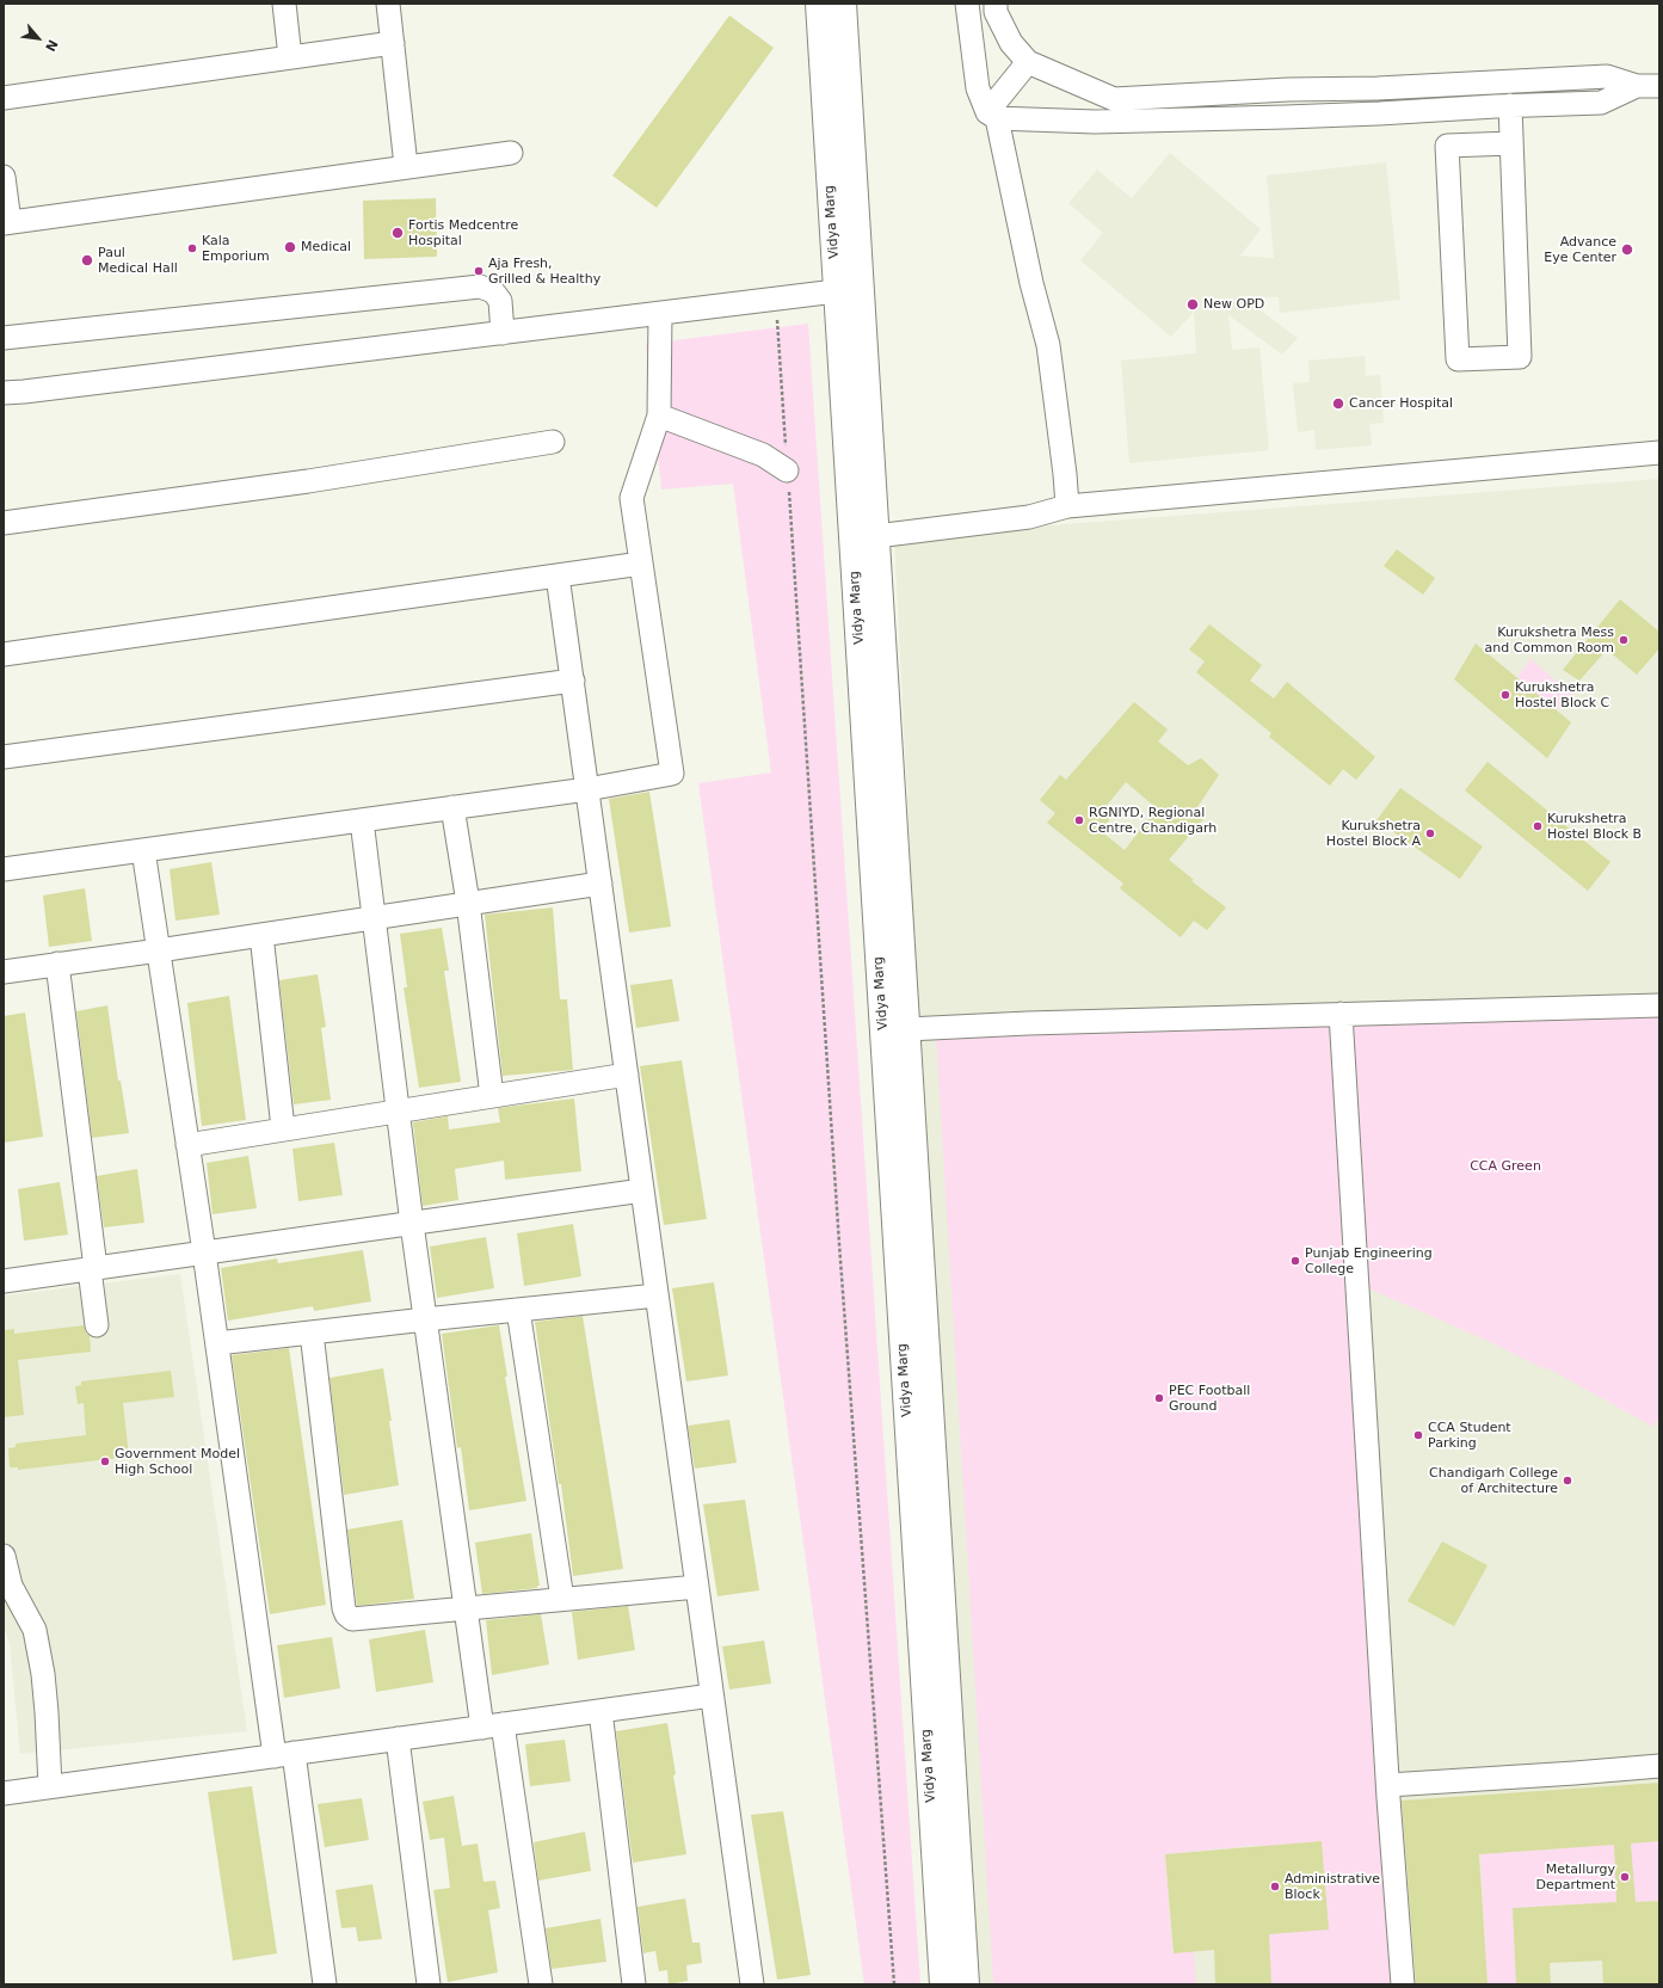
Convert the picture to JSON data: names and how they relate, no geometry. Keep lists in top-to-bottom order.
{
  "streets": {
    "main road": ["Vidya Marg"]
  },
  "parks": ["CCA Green"],
  "places": [
    "Fortis Medcentre Hospital",
    "Medical",
    "Kala Emporium",
    "Advance Eye Center",
    "Paul Medical Hall",
    "Aja Fresh, Grilled & Healthy",
    "New OPD",
    "Cancer Hospital",
    "Kurukshetra Mess and Common Room",
    "Kurukshetra Hostel Block C",
    "RGNIYD, Regional Centre, Chandigarh",
    "Kurukshetra Hostel Block B",
    "Kurukshetra Hostel Block A",
    "Punjab Engineering College",
    "PEC Football Ground",
    "CCA Student Parking",
    "Government Model High School",
    "Chandigarh College of Architecture",
    "Metallurgy Department",
    "Administrative Block"
  ],
  "north": "bottom right"
}
